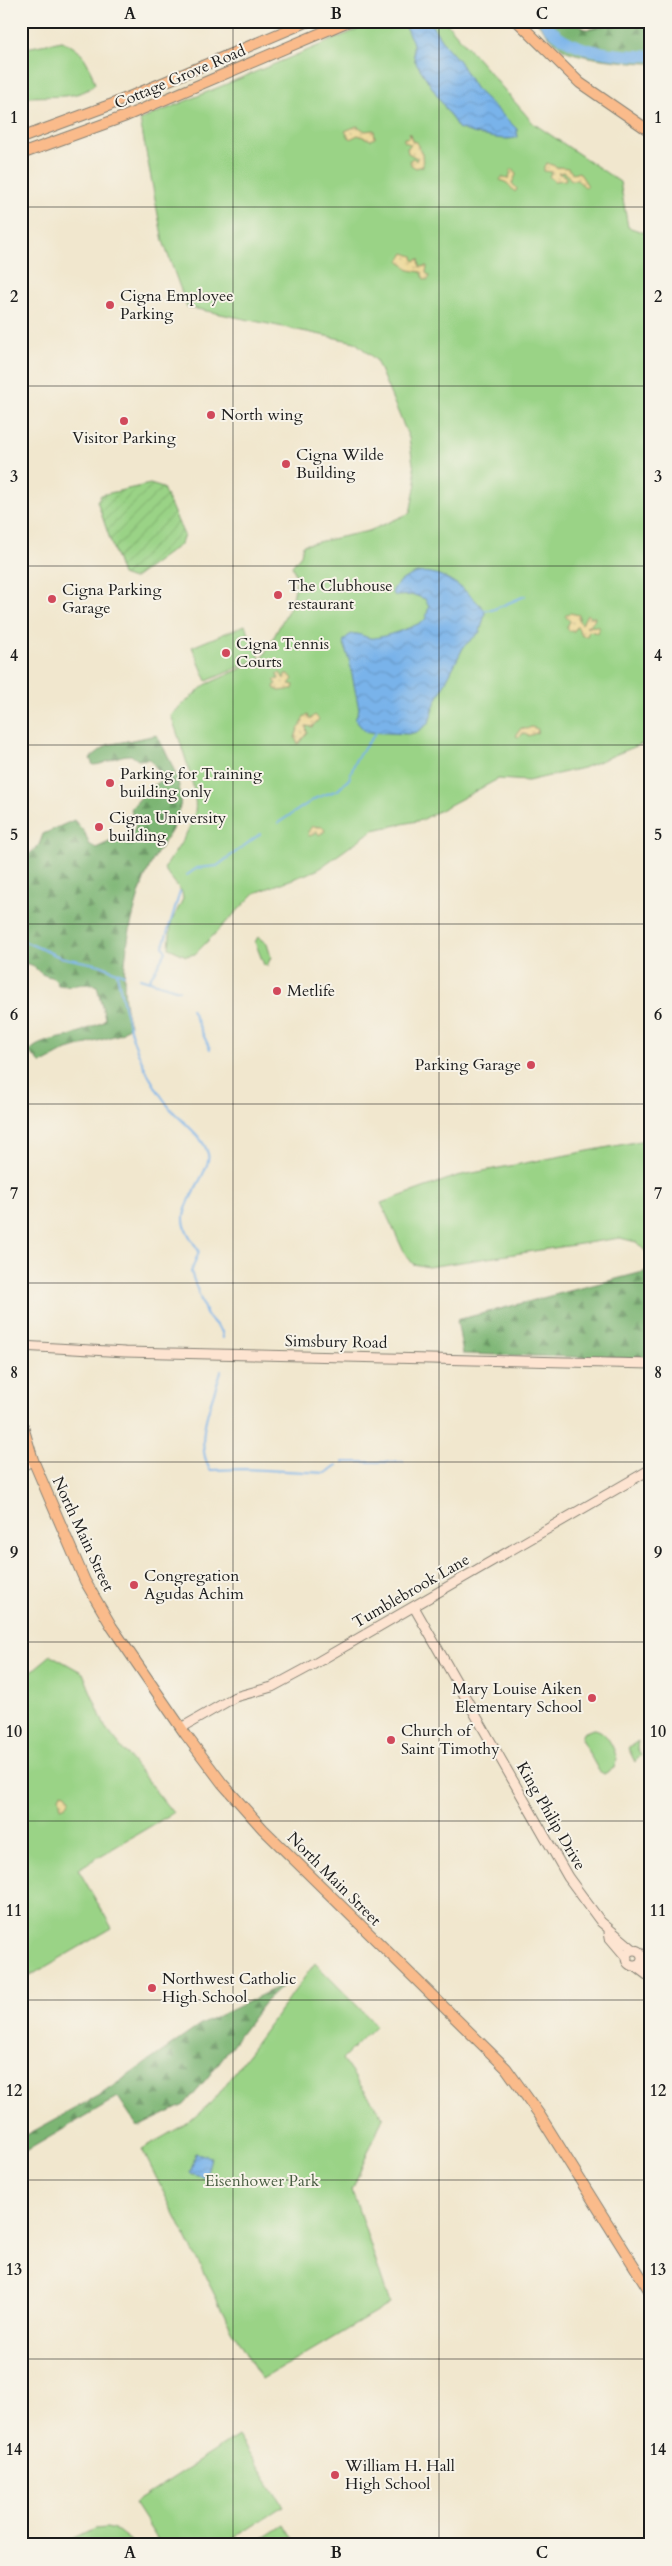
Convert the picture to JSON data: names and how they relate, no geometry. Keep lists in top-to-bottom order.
{
  "streets": {
    "main road": ["Cottage Grove Road", "North Main Street"],
    "street": ["Simsbury Road", "Tumblebrook Lane", "King Philip Drive"]
  },
  "crossings": [
    ["North Main Street", "Tumblebrook Lane"],
    ["Tumblebrook Lane", "King Philip Drive"]
  ],
  "parks": ["Eisenhower Park"],
  "places": [
    "Cigna Employee Parking",
    "North wing",
    "Visitor Parking",
    "Cigna Wilde Building",
    "The Clubhouse restaurant",
    "Cigna Parking Garage",
    "Cigna Tennis Courts",
    "Parking for Training building only",
    "Cigna University building",
    "Metlife",
    "Parking Garage",
    "Congregation Agudas Achim",
    "Mary Louise Aiken Elementary School",
    "Church of Saint Timothy",
    "Northwest Catholic High School",
    "William H. Hall High School"
  ],
  "grid": {
    "columns": ["A", "B", "C"],
    "rows": [
      "1",
      "2",
      "3",
      "4",
      "5",
      "6",
      "7",
      "8",
      "9",
      "10",
      "11",
      "12",
      "13",
      "14"
    ]
  }
}
